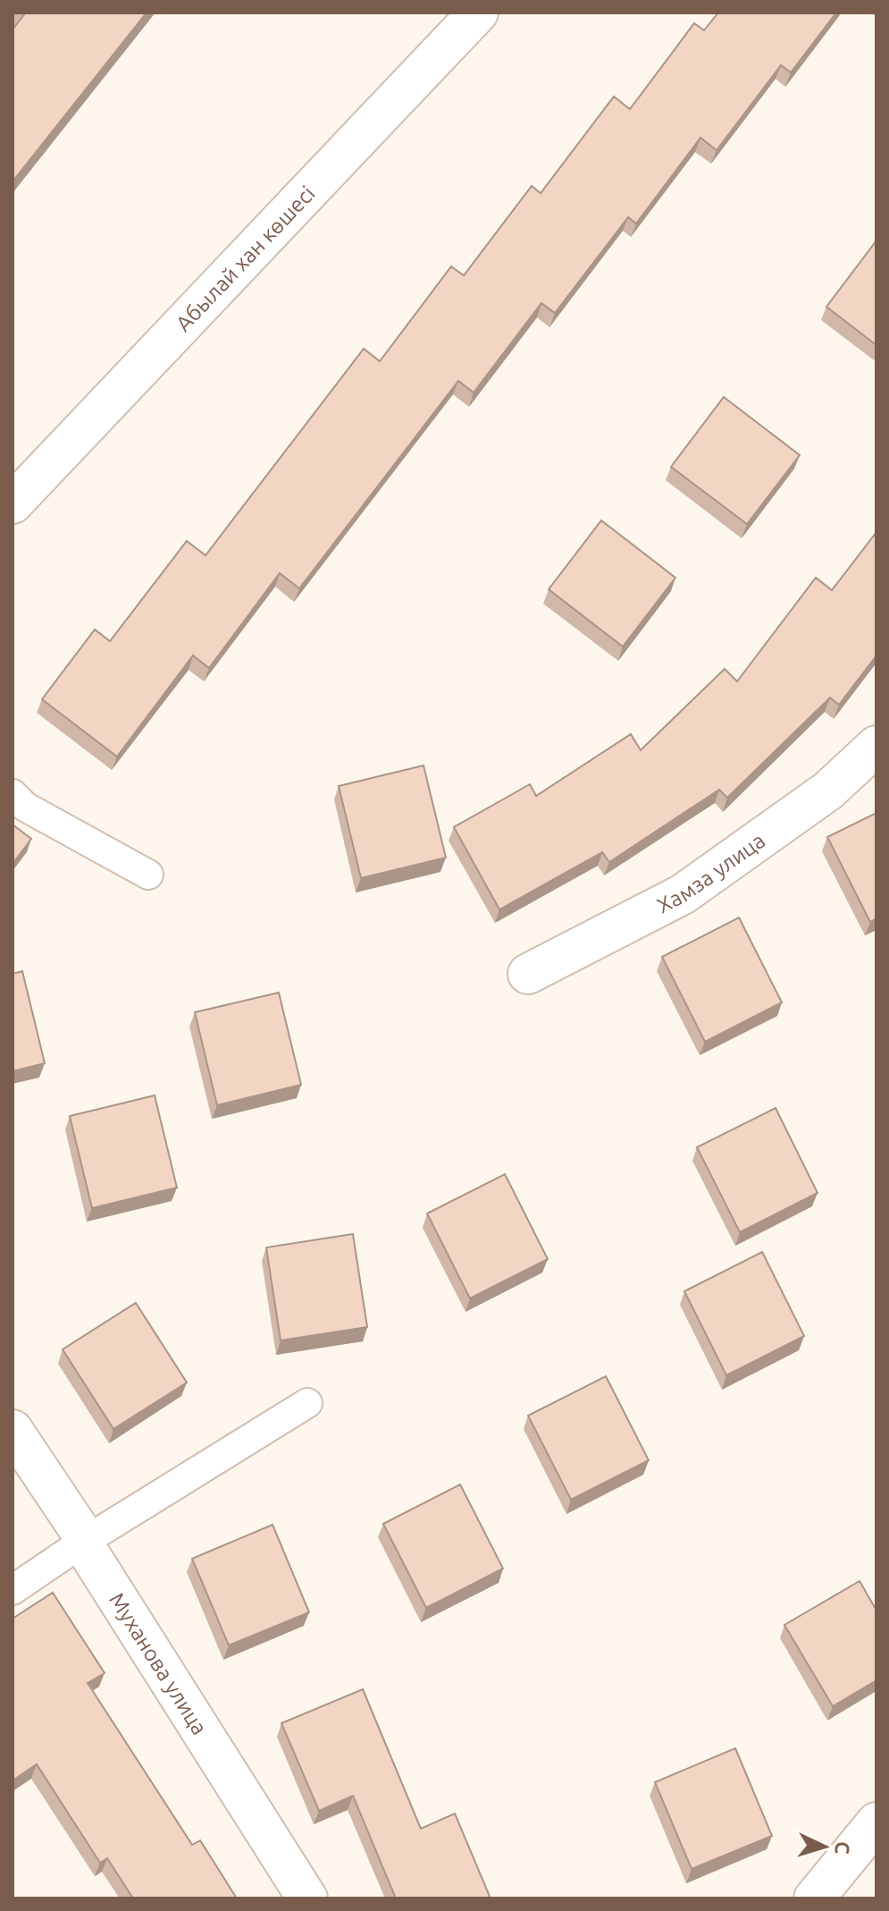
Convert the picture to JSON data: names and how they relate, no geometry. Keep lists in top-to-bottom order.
{
  "streets": {
    "street": ["Абылай хан көшесі", "Хамза улица", "Муханова улица"]
  },
  "north": "right"
}
